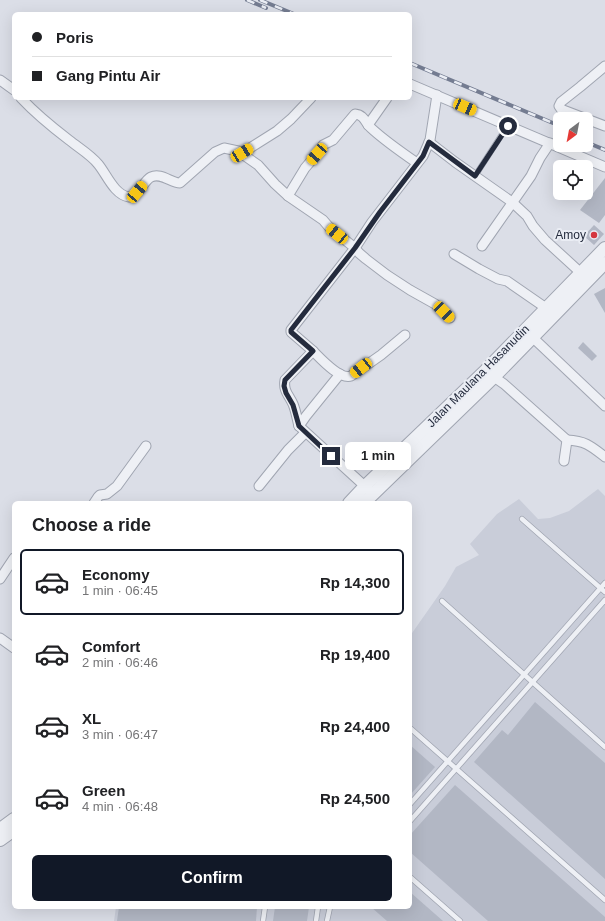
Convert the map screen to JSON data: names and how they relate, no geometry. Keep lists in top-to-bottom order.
{
  "streets": {
    "street": ["Jalan Maulana Hasanudin"]
  },
  "places": ["Amoy"],
  "north": "bottom left",
  "page": {
    "banner": ["Poris", "Gang Pintu Air"],
    "bubble": "1 min",
    "heading": "Choose a ride",
    "list": [
      {
        "name": "Economy",
        "note": "1 min · 06:45",
        "value": "Rp 14,300"
      },
      {
        "name": "Comfort",
        "note": "2 min · 06:46",
        "value": "Rp 19,400"
      },
      {
        "name": "XL",
        "note": "3 min · 06:47",
        "value": "Rp 24,400"
      },
      {
        "name": "Green",
        "note": "4 min · 06:48",
        "value": "Rp 24,500"
      }
    ],
    "buttons": "Confirm"
  }
}
